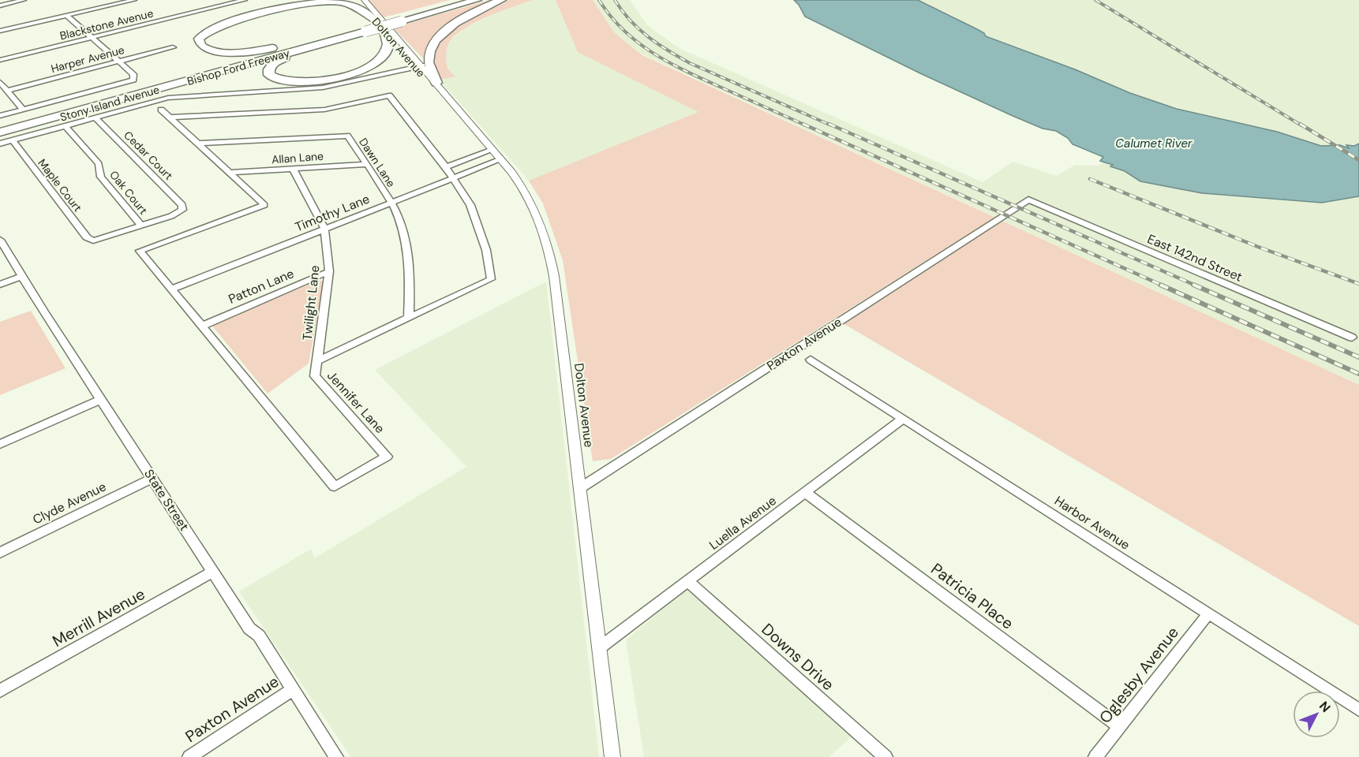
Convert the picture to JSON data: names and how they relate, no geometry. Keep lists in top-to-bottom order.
{
  "streets": {
    "highway": ["Bishop Ford Freeway"],
    "street": [
      "Blackstone Avenue",
      "Dolton Avenue",
      "Harper Avenue",
      "Stony Island Avenue",
      "Cedar Court",
      "Allan Lane",
      "Dawn Lane",
      "Maple Court",
      "Oak Court",
      "Timothy Lane",
      "East 142nd Street",
      "Patton Lane",
      "Twilight Lane",
      "Paxton Avenue",
      "Jennifer Lane",
      "State Street",
      "Clyde Avenue",
      "Luella Avenue",
      "Harbor Avenue",
      "Patricia Place",
      "Merrill Avenue",
      "Downs Drive",
      "Oglesby Avenue"
    ]
  },
  "crossings": [
    ["Dolton Avenue", "Stony Island Avenue"],
    ["Dolton Avenue", "Timothy Lane"],
    ["Dolton Avenue", "Paxton Avenue"],
    ["Dolton Avenue", "Luella Avenue"],
    ["Harper Avenue", "Stony Island Avenue"],
    ["Stony Island Avenue", "Cedar Court"],
    ["Stony Island Avenue", "Maple Court"],
    ["Stony Island Avenue", "Oak Court"],
    ["Cedar Court", "Maple Court"],
    ["Cedar Court", "Oak Court"],
    ["Allan Lane", "Dawn Lane"],
    ["Allan Lane", "Twilight Lane"],
    ["Allan Lane", "Jennifer Lane"],
    ["Dawn Lane", "Timothy Lane"],
    ["Dawn Lane", "Jennifer Lane"],
    ["Maple Court", "Oak Court"],
    ["Timothy Lane", "Twilight Lane"],
    ["Timothy Lane", "Jennifer Lane"],
    ["East 142nd Street", "Paxton Avenue"],
    ["Patton Lane", "Twilight Lane"],
    ["Patton Lane", "Jennifer Lane"],
    ["Twilight Lane", "Jennifer Lane"],
    ["Paxton Avenue", "State Street"],
    ["State Street", "Clyde Avenue"],
    ["State Street", "Merrill Avenue"],
    ["Luella Avenue", "Harbor Avenue"],
    ["Luella Avenue", "Patricia Place"],
    ["Luella Avenue", "Downs Drive"],
    ["Harbor Avenue", "Oglesby Avenue"],
    ["Patricia Place", "Oglesby Avenue"]
  ],
  "water": ["Calumet River"],
  "north": "top right"
}
